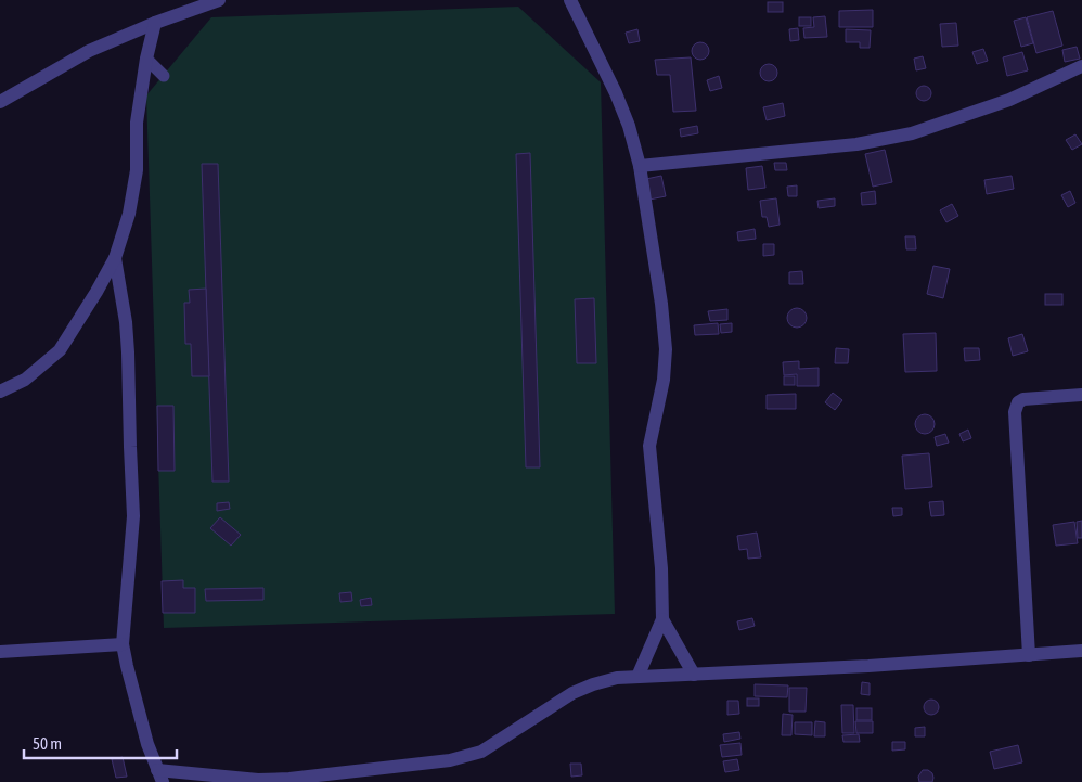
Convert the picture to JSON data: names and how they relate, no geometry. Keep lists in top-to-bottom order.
{
  "scale_bar": "50 m"
}
